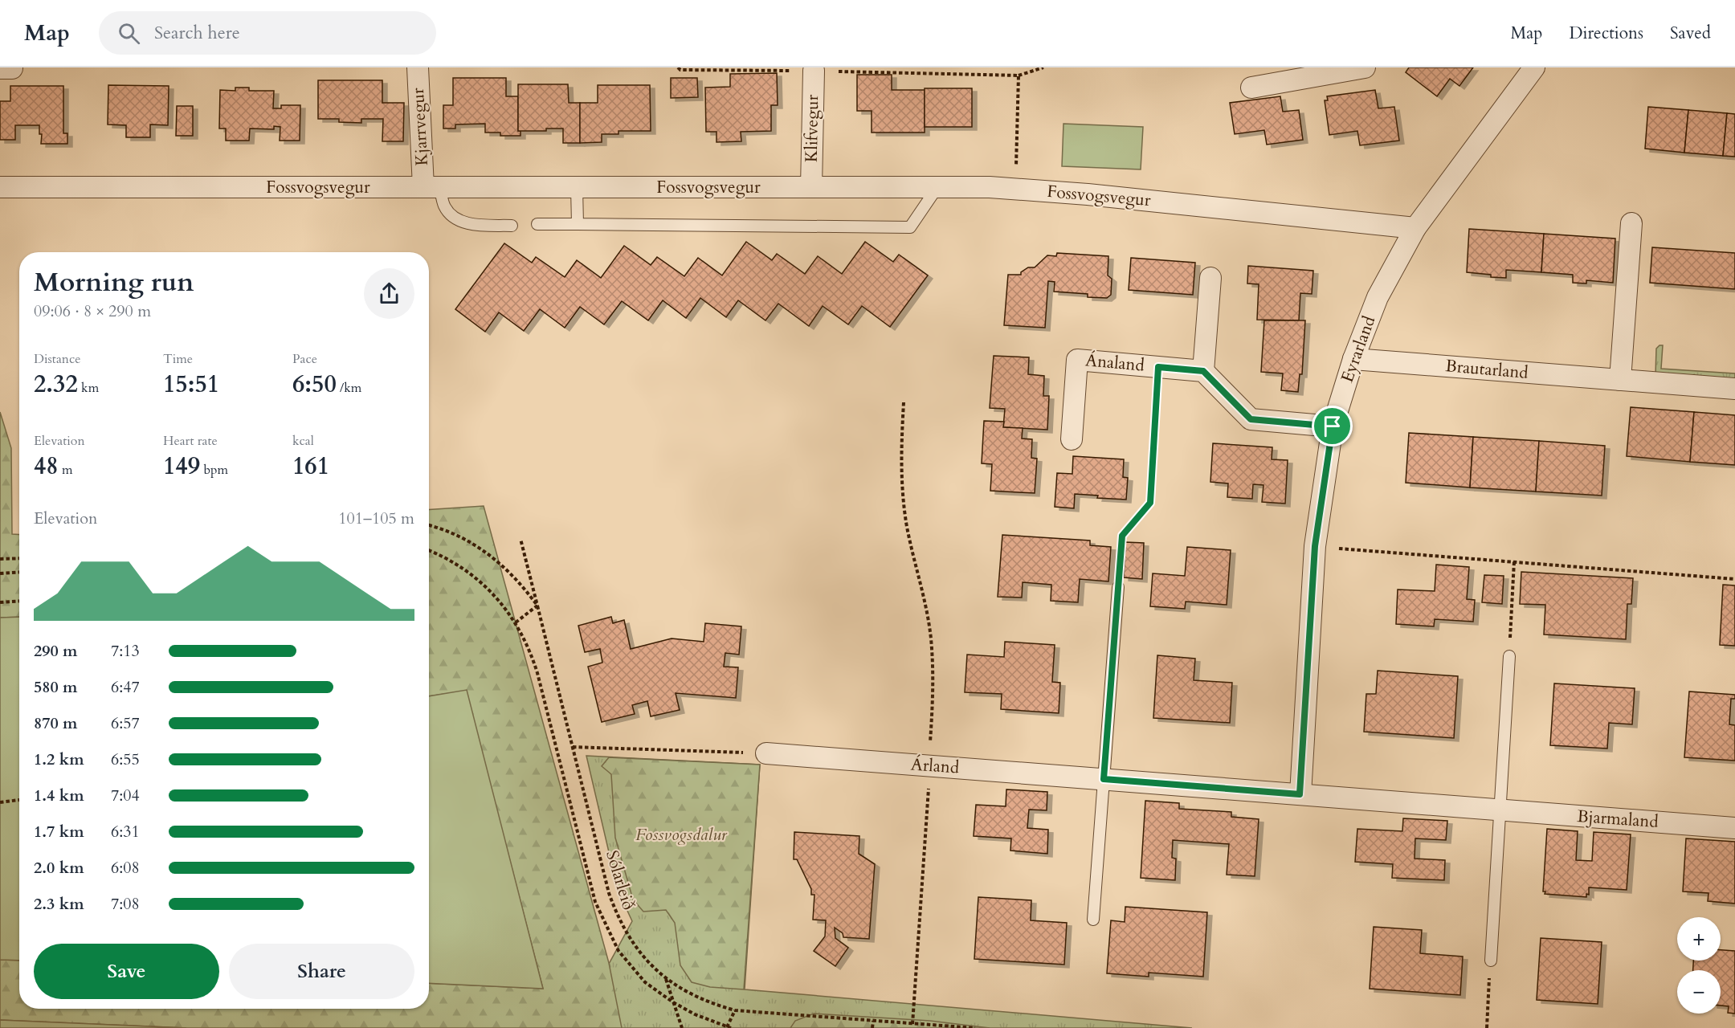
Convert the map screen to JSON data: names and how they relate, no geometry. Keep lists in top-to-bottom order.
{
  "streets": {
    "street": [
      "Kjarrvegur",
      "Klifvegur",
      "Fossvogsvegur",
      "Eyrarland",
      "Ánaland",
      "Brautarland",
      "Árland",
      "Bjarmaland"
    ],
    "path": ["Sólarleið"]
  },
  "crossings": [
    ["Kjarrvegur", "Fossvogsvegur"],
    ["Klifvegur", "Fossvogsvegur"],
    ["Fossvogsvegur", "Eyrarland"],
    ["Eyrarland", "Brautarland"],
    ["Eyrarland", "Árland"],
    ["Eyrarland", "Bjarmaland"],
    ["Árland", "Bjarmaland"]
  ],
  "parks": ["Fossvogsdalur"],
  "page": {
    "header": "Map",
    "search": "Search here",
    "nav": ["Map", "Directions", "Saved"],
    "heading": ["Morning run", "09:06 · 8 × 290 m"],
    "stats": [
      ["Distance", "2.32 km"],
      ["Time", "15:51"],
      ["Pace", "6:50 /km"],
      ["Elevation", "48 m"],
      ["Heart rate", "149 bpm"],
      ["kcal", "161"]
    ],
    "chart": ["Elevation", "101–105 m"],
    "list": [
      {
        "name": "290 m",
        "note": "7:13"
      },
      {
        "name": "580 m",
        "note": "6:47"
      },
      {
        "name": "870 m",
        "note": "6:57"
      },
      {
        "name": "1.2 km",
        "note": "6:55"
      },
      {
        "name": "1.4 km",
        "note": "7:04"
      },
      {
        "name": "1.7 km",
        "note": "6:31"
      },
      {
        "name": "2.0 km",
        "note": "6:08"
      },
      {
        "name": "2.3 km",
        "note": "7:08"
      }
    ],
    "map_buttons": ["+", "−"],
    "buttons": ["Save", "Share"]
  }
}
